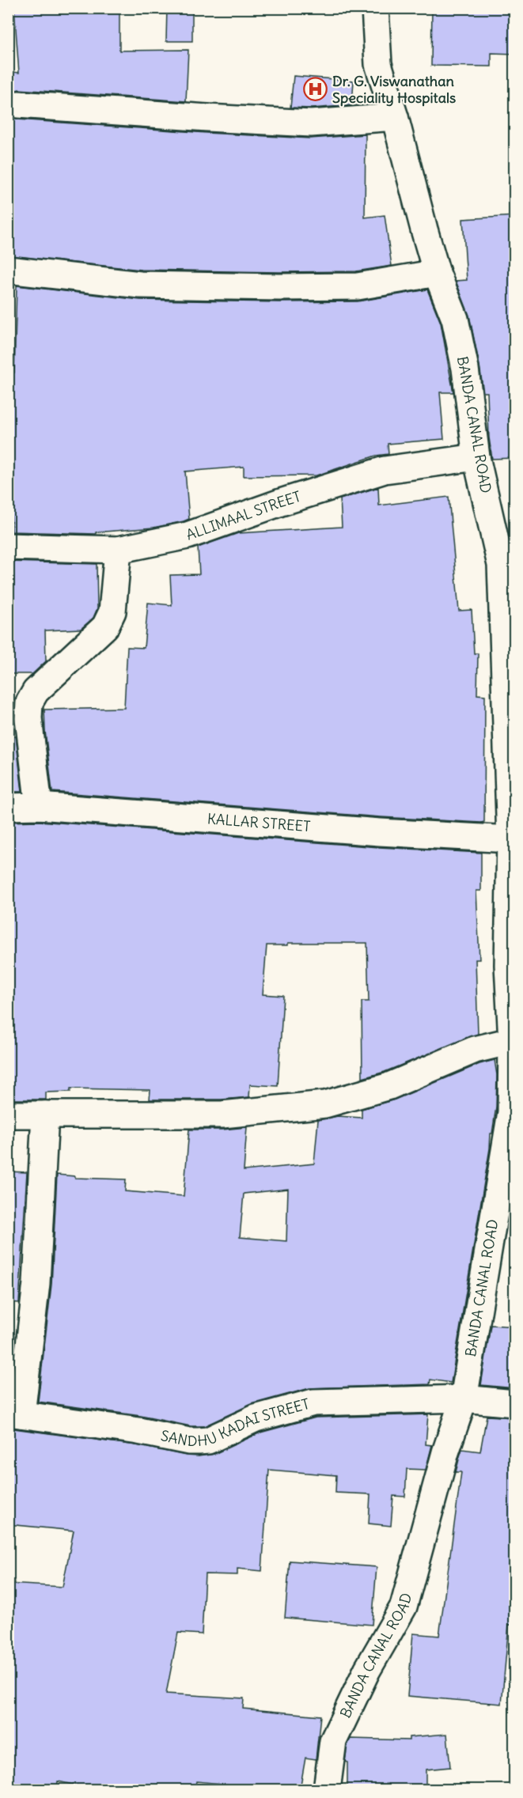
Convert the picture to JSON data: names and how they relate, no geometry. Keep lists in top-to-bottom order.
{
  "streets": {
    "street": [
      "BANDA CANAL ROAD",
      "ALLIMAAL STREET",
      "KALLAR STREET",
      "SANDHU KADAI STREET"
    ]
  },
  "crossings": [
    ["BANDA CANAL ROAD", "ALLIMAAL STREET"],
    ["BANDA CANAL ROAD", "KALLAR STREET"],
    ["BANDA CANAL ROAD", "SANDHU KADAI STREET"]
  ],
  "places": {
    "hospital": ["Dr. G. Viswanathan Speciality Hospitals"]
  }
}
